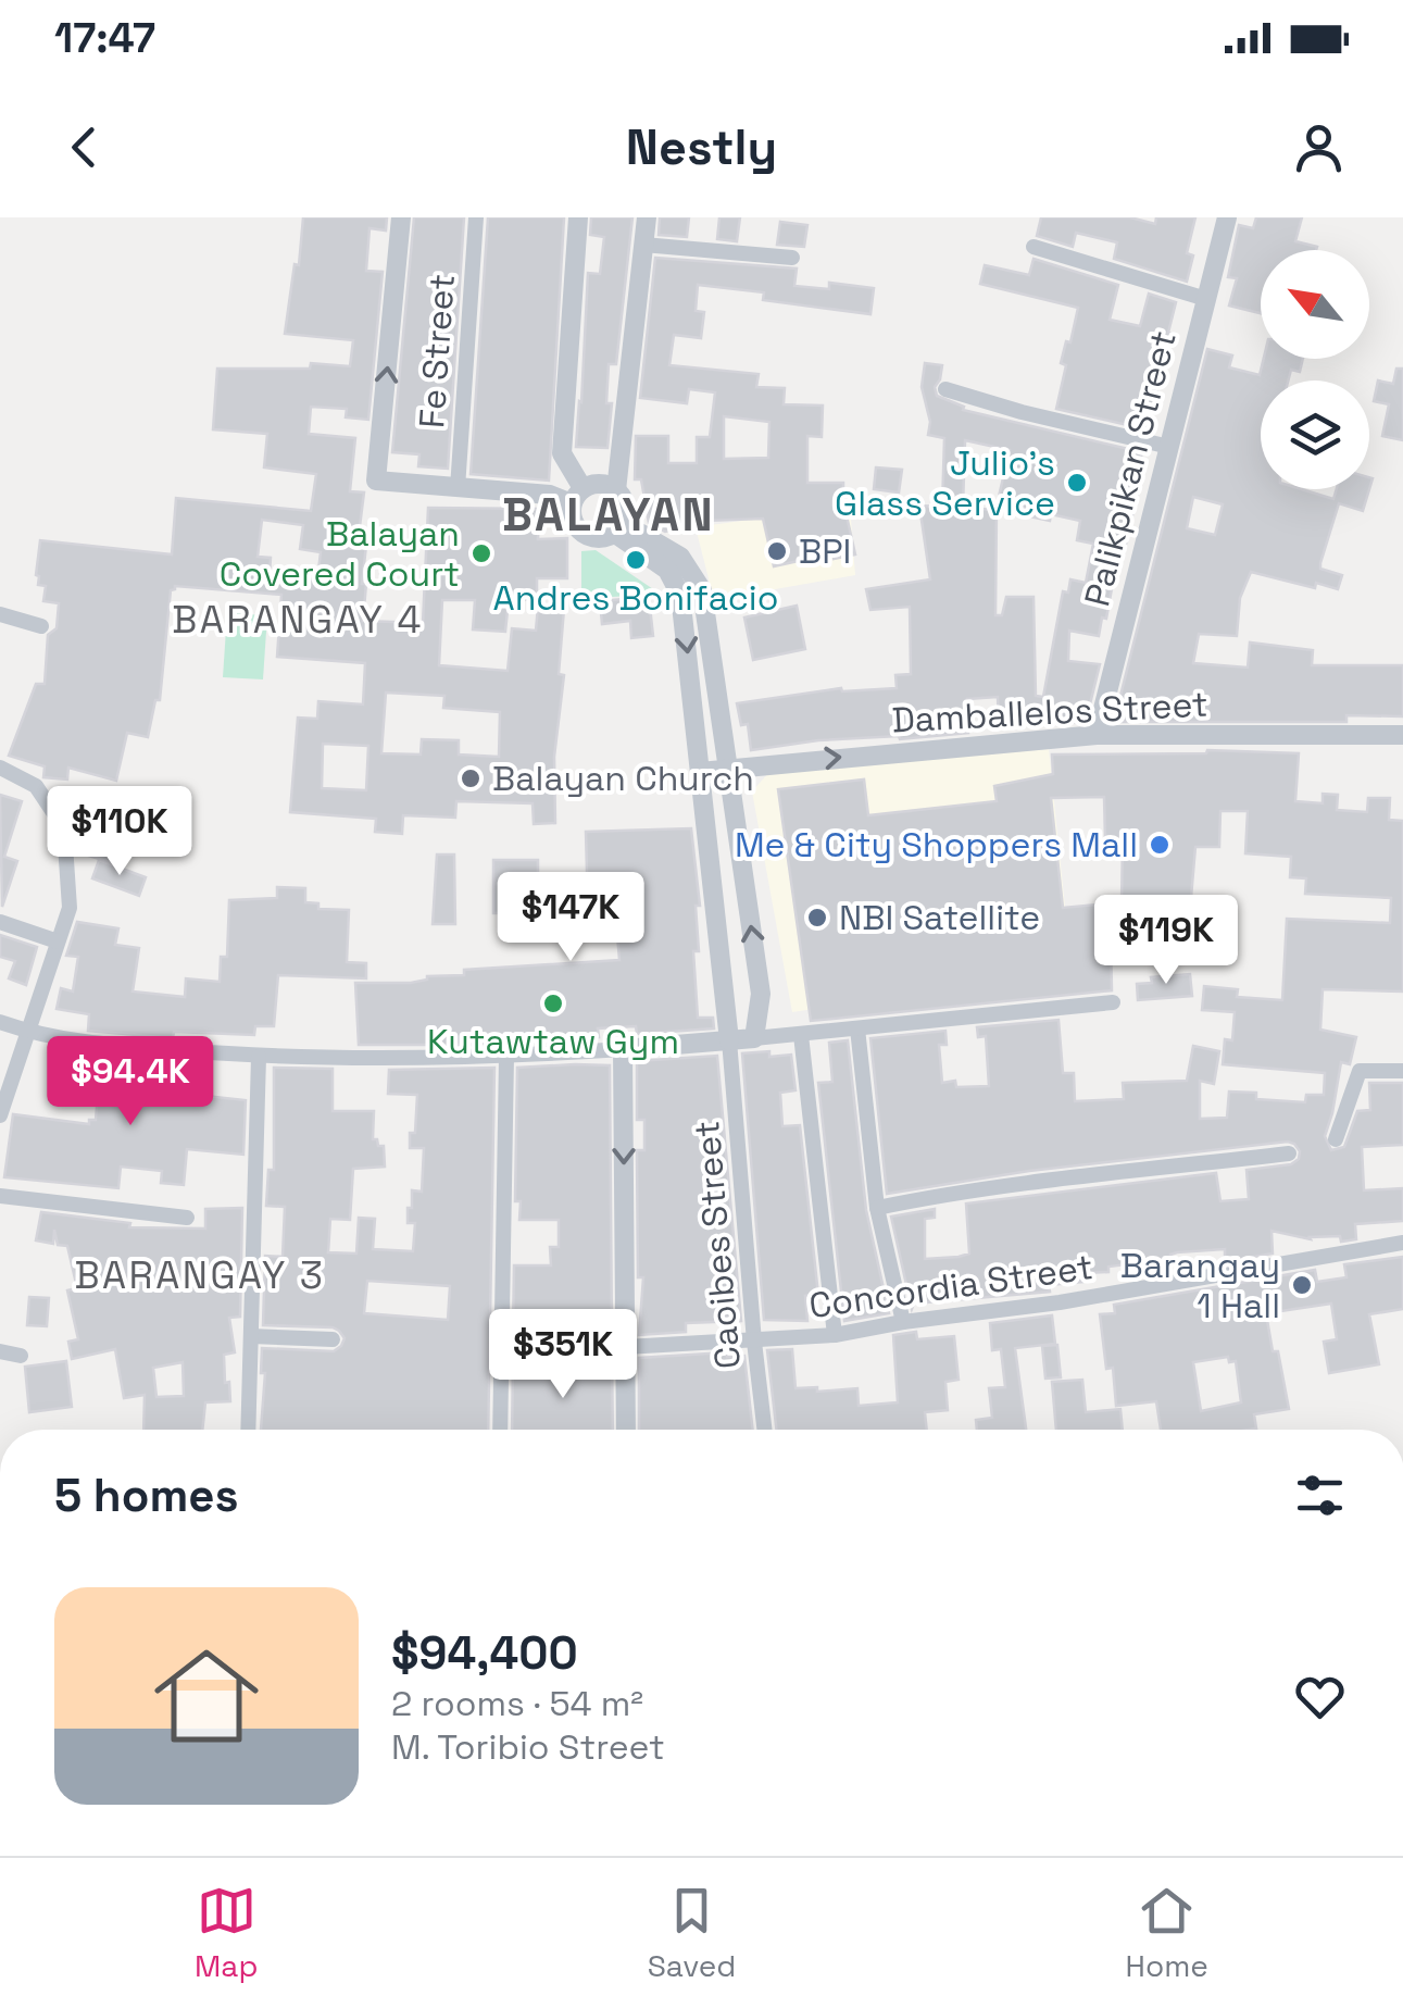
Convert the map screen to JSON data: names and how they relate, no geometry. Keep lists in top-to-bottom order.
{
  "streets": {
    "street": [
      "Fe Street",
      "Palikpikan Street",
      "Damballelos Street",
      "Caoibes Street",
      "Concordia Street"
    ]
  },
  "crossings": [
    ["Palikpikan Street", "Damballelos Street"],
    ["Caoibes Street", "Concordia Street"]
  ],
  "one_way": ["Damballelos Street"],
  "districts": ["BALAYAN", "BARANGAY 4", "BARANGAY 3"],
  "places": [
    "Julio's Glass Service",
    "BPI",
    "Balayan Covered Court",
    "Andres Bonifacio",
    "Balayan Church",
    "Me & City Shoppers Mall",
    "NBI Satellite",
    "Kutawtaw Gym",
    "Barangay 1 Hall"
  ],
  "north": "top left",
  "page": {
    "status": "17:47",
    "header": "Nestly",
    "price": [
      "$110K",
      "$147K",
      "$119K",
      "$94.4K",
      "$351K"
    ],
    "heading": "5 homes",
    "list": [
      {
        "name": "$94,400",
        "note": "2 rooms · 54 m² · M. Toribio Street"
      }
    ],
    "tabs": ["Map", "Saved", "Home"]
  }
}
